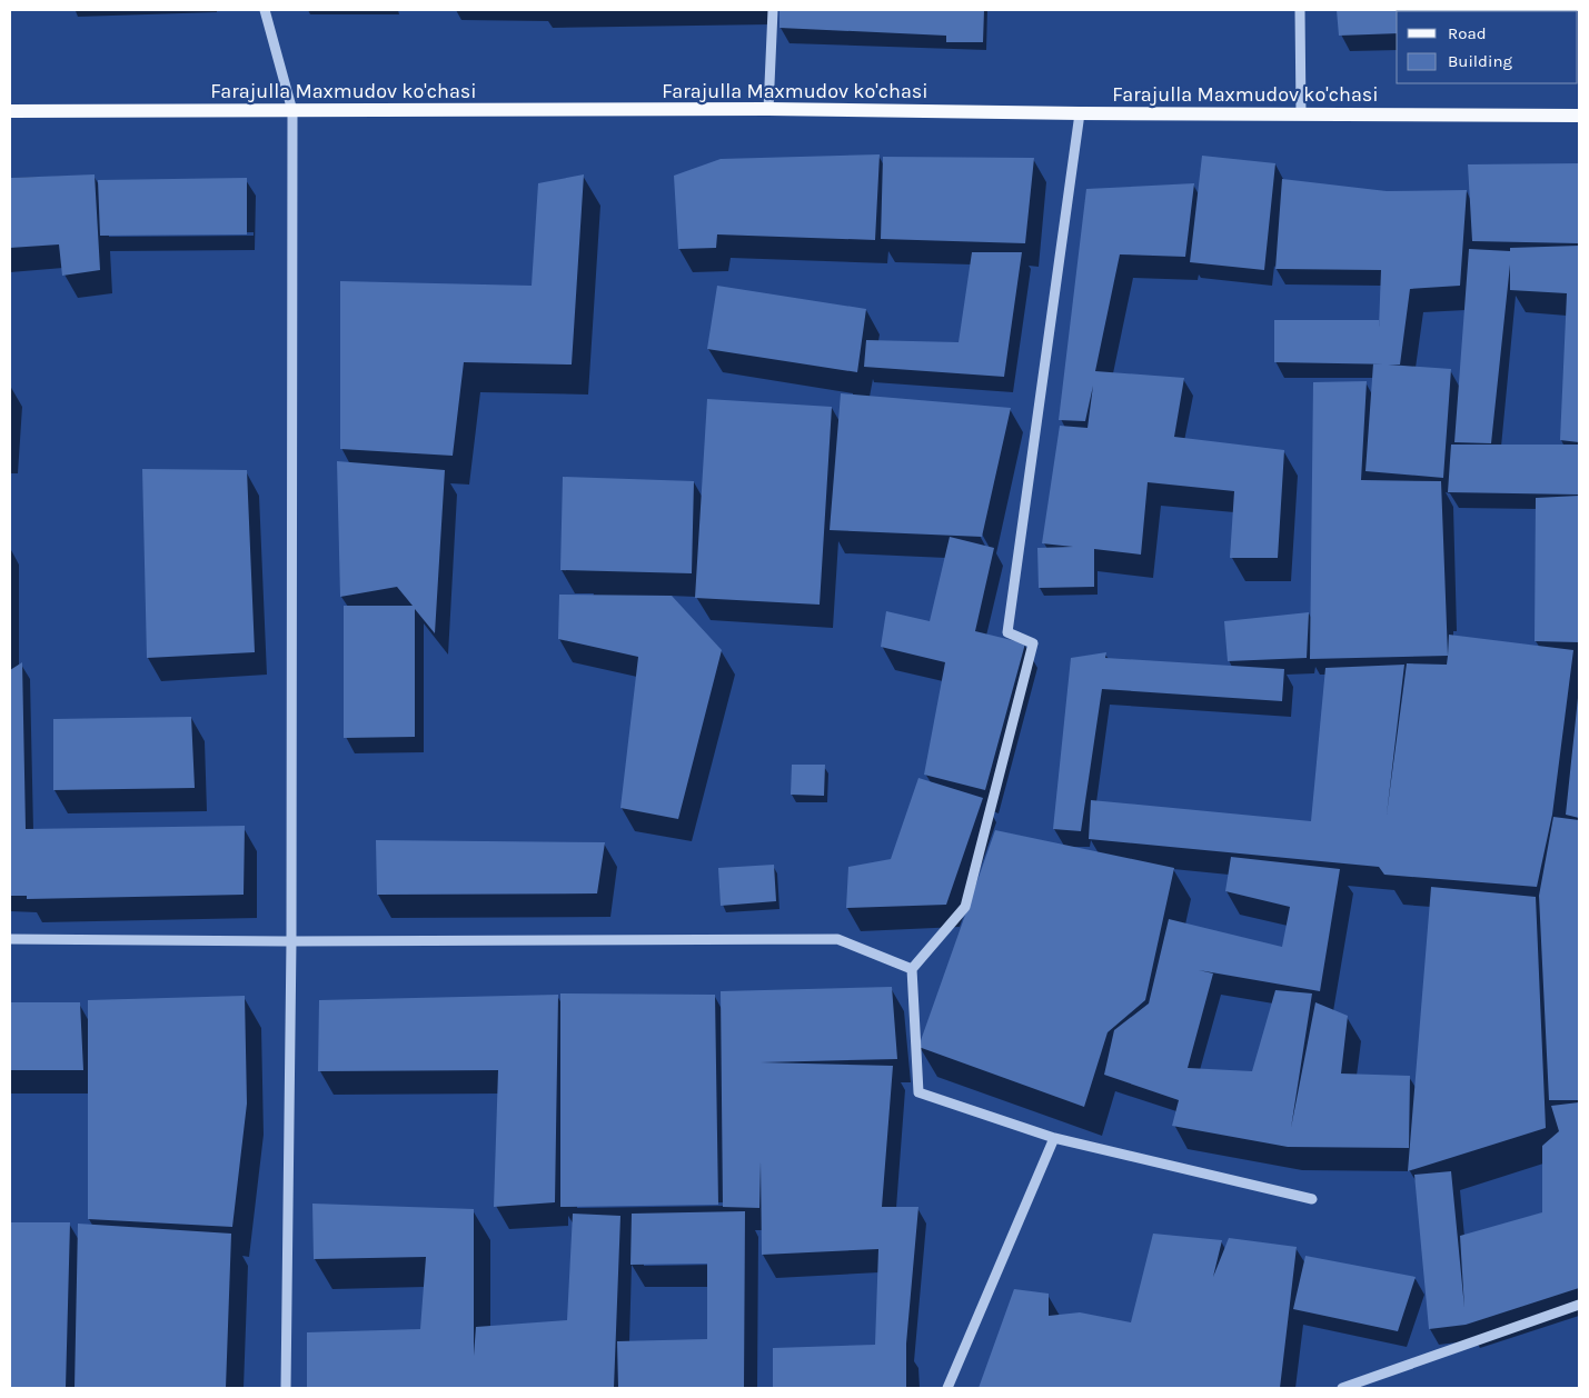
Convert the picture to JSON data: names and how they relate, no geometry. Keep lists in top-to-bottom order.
{
  "streets": {
    "main road": ["Farajulla Maxmudov ko'chasi"]
  },
  "legend": ["Road", "Building"]
}
